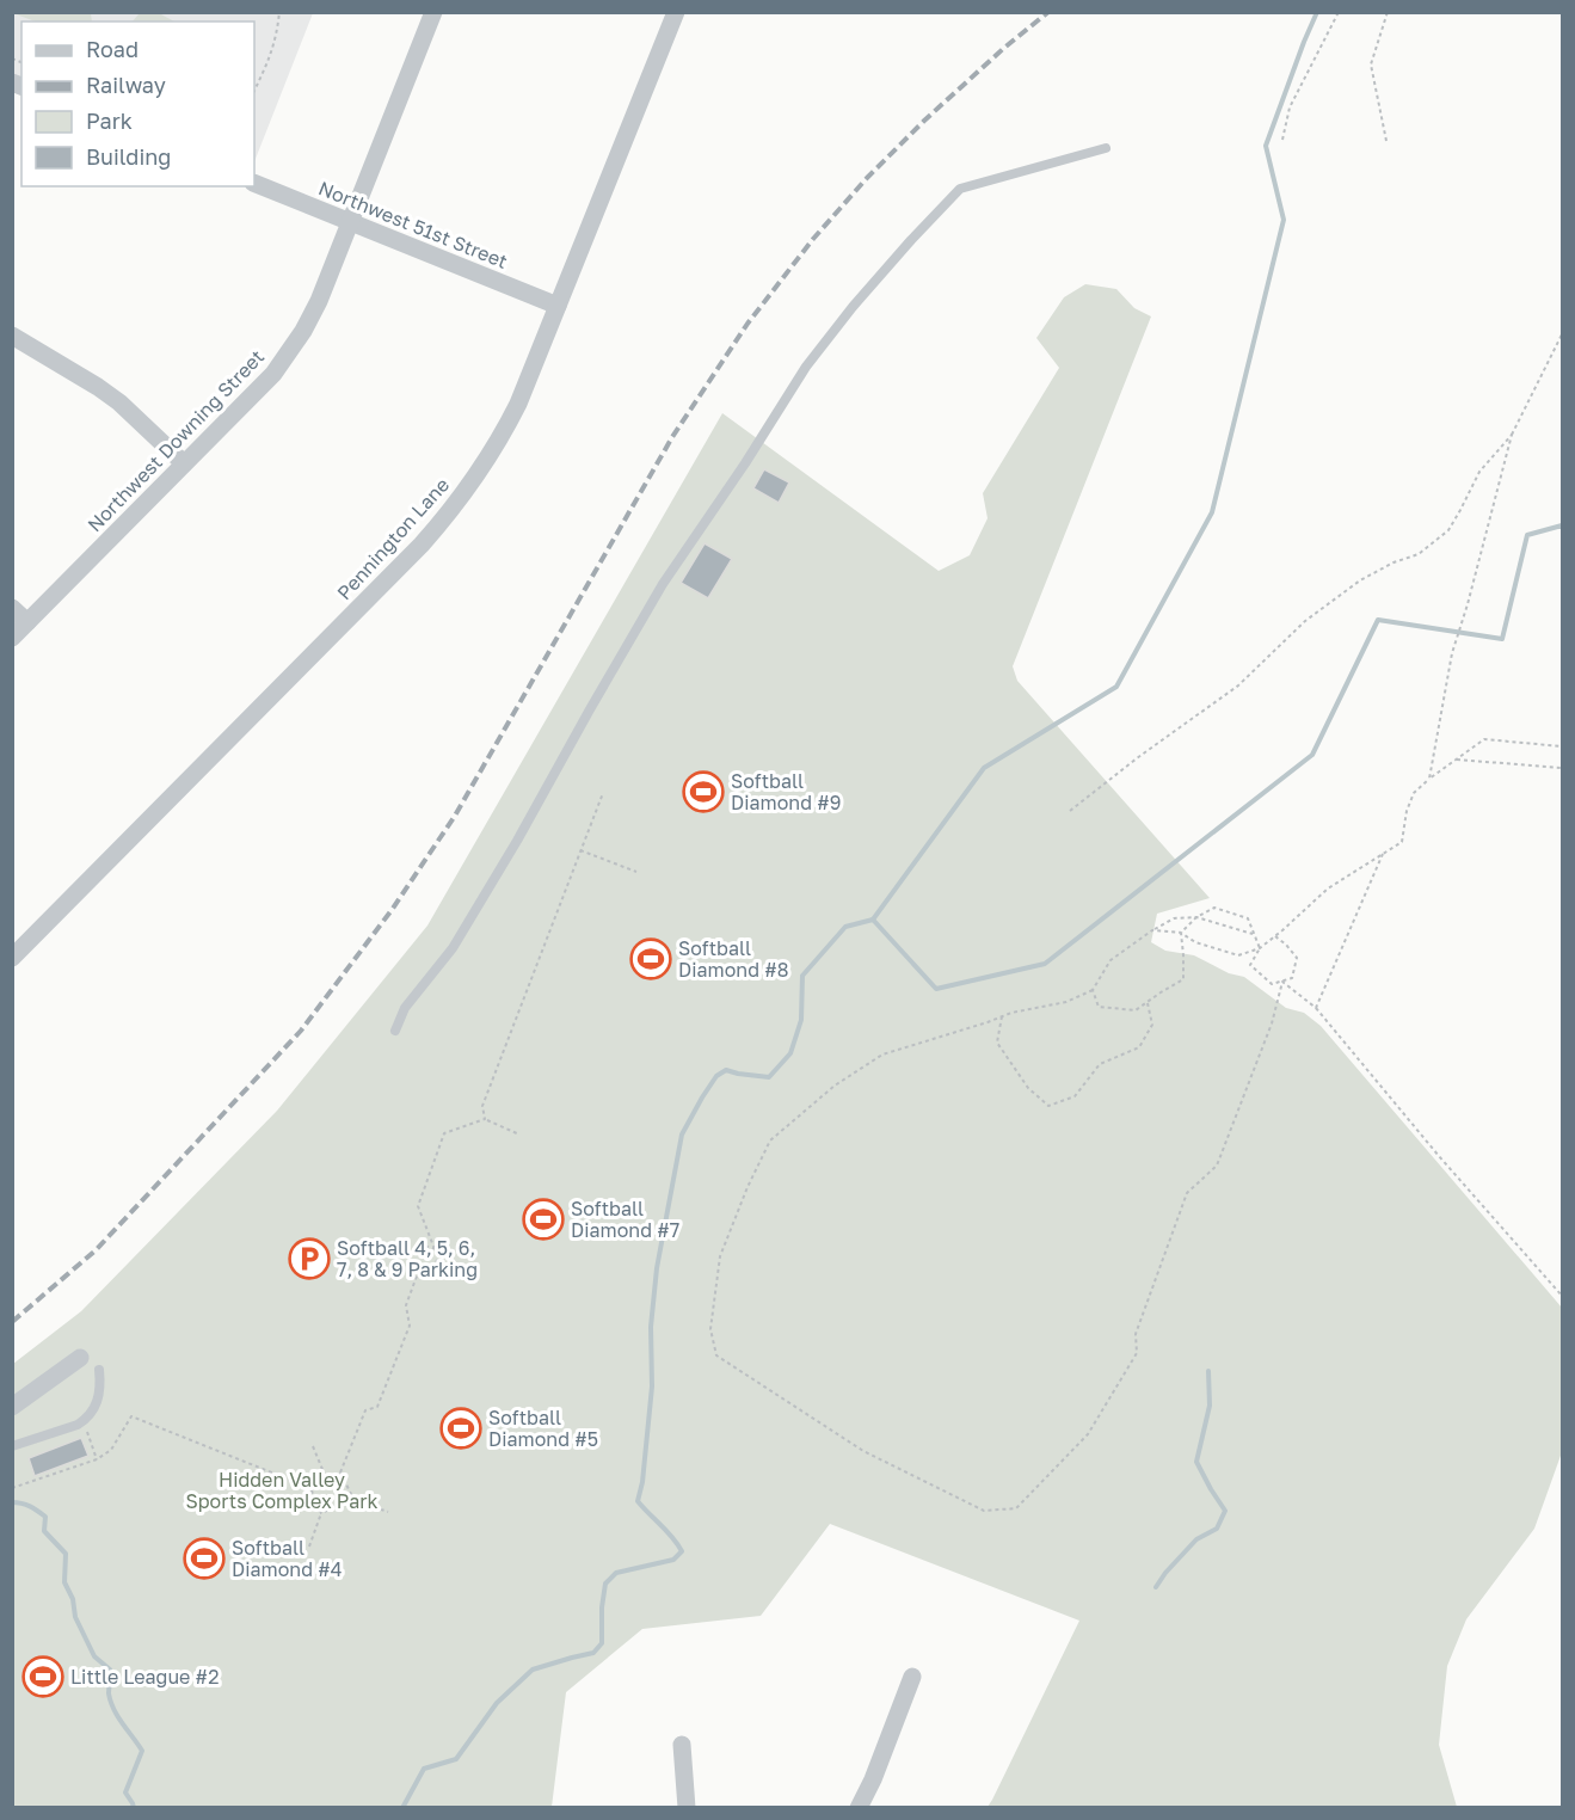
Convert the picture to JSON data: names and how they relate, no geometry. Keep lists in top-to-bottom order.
{
  "streets": {
    "street": ["Northwest 51st Street", "Northwest Downing Street", "Pennington Lane"]
  },
  "crossings": [
    ["Northwest 51st Street", "Northwest Downing Street"],
    ["Northwest 51st Street", "Pennington Lane"]
  ],
  "parks": ["Hidden Valley Sports Complex Park"],
  "places": {
    "sports": [
      "Softball Diamond #9",
      "Softball Diamond #8",
      "Softball Diamond #7",
      "Softball Diamond #5",
      "Softball Diamond #4",
      "Little League #2"
    ],
    "parking": ["Softball 4, 5, 6, 7, 8 & 9 Parking"]
  },
  "legend": [
    "Road",
    "Railway",
    "Park",
    "Building"
  ]
}
